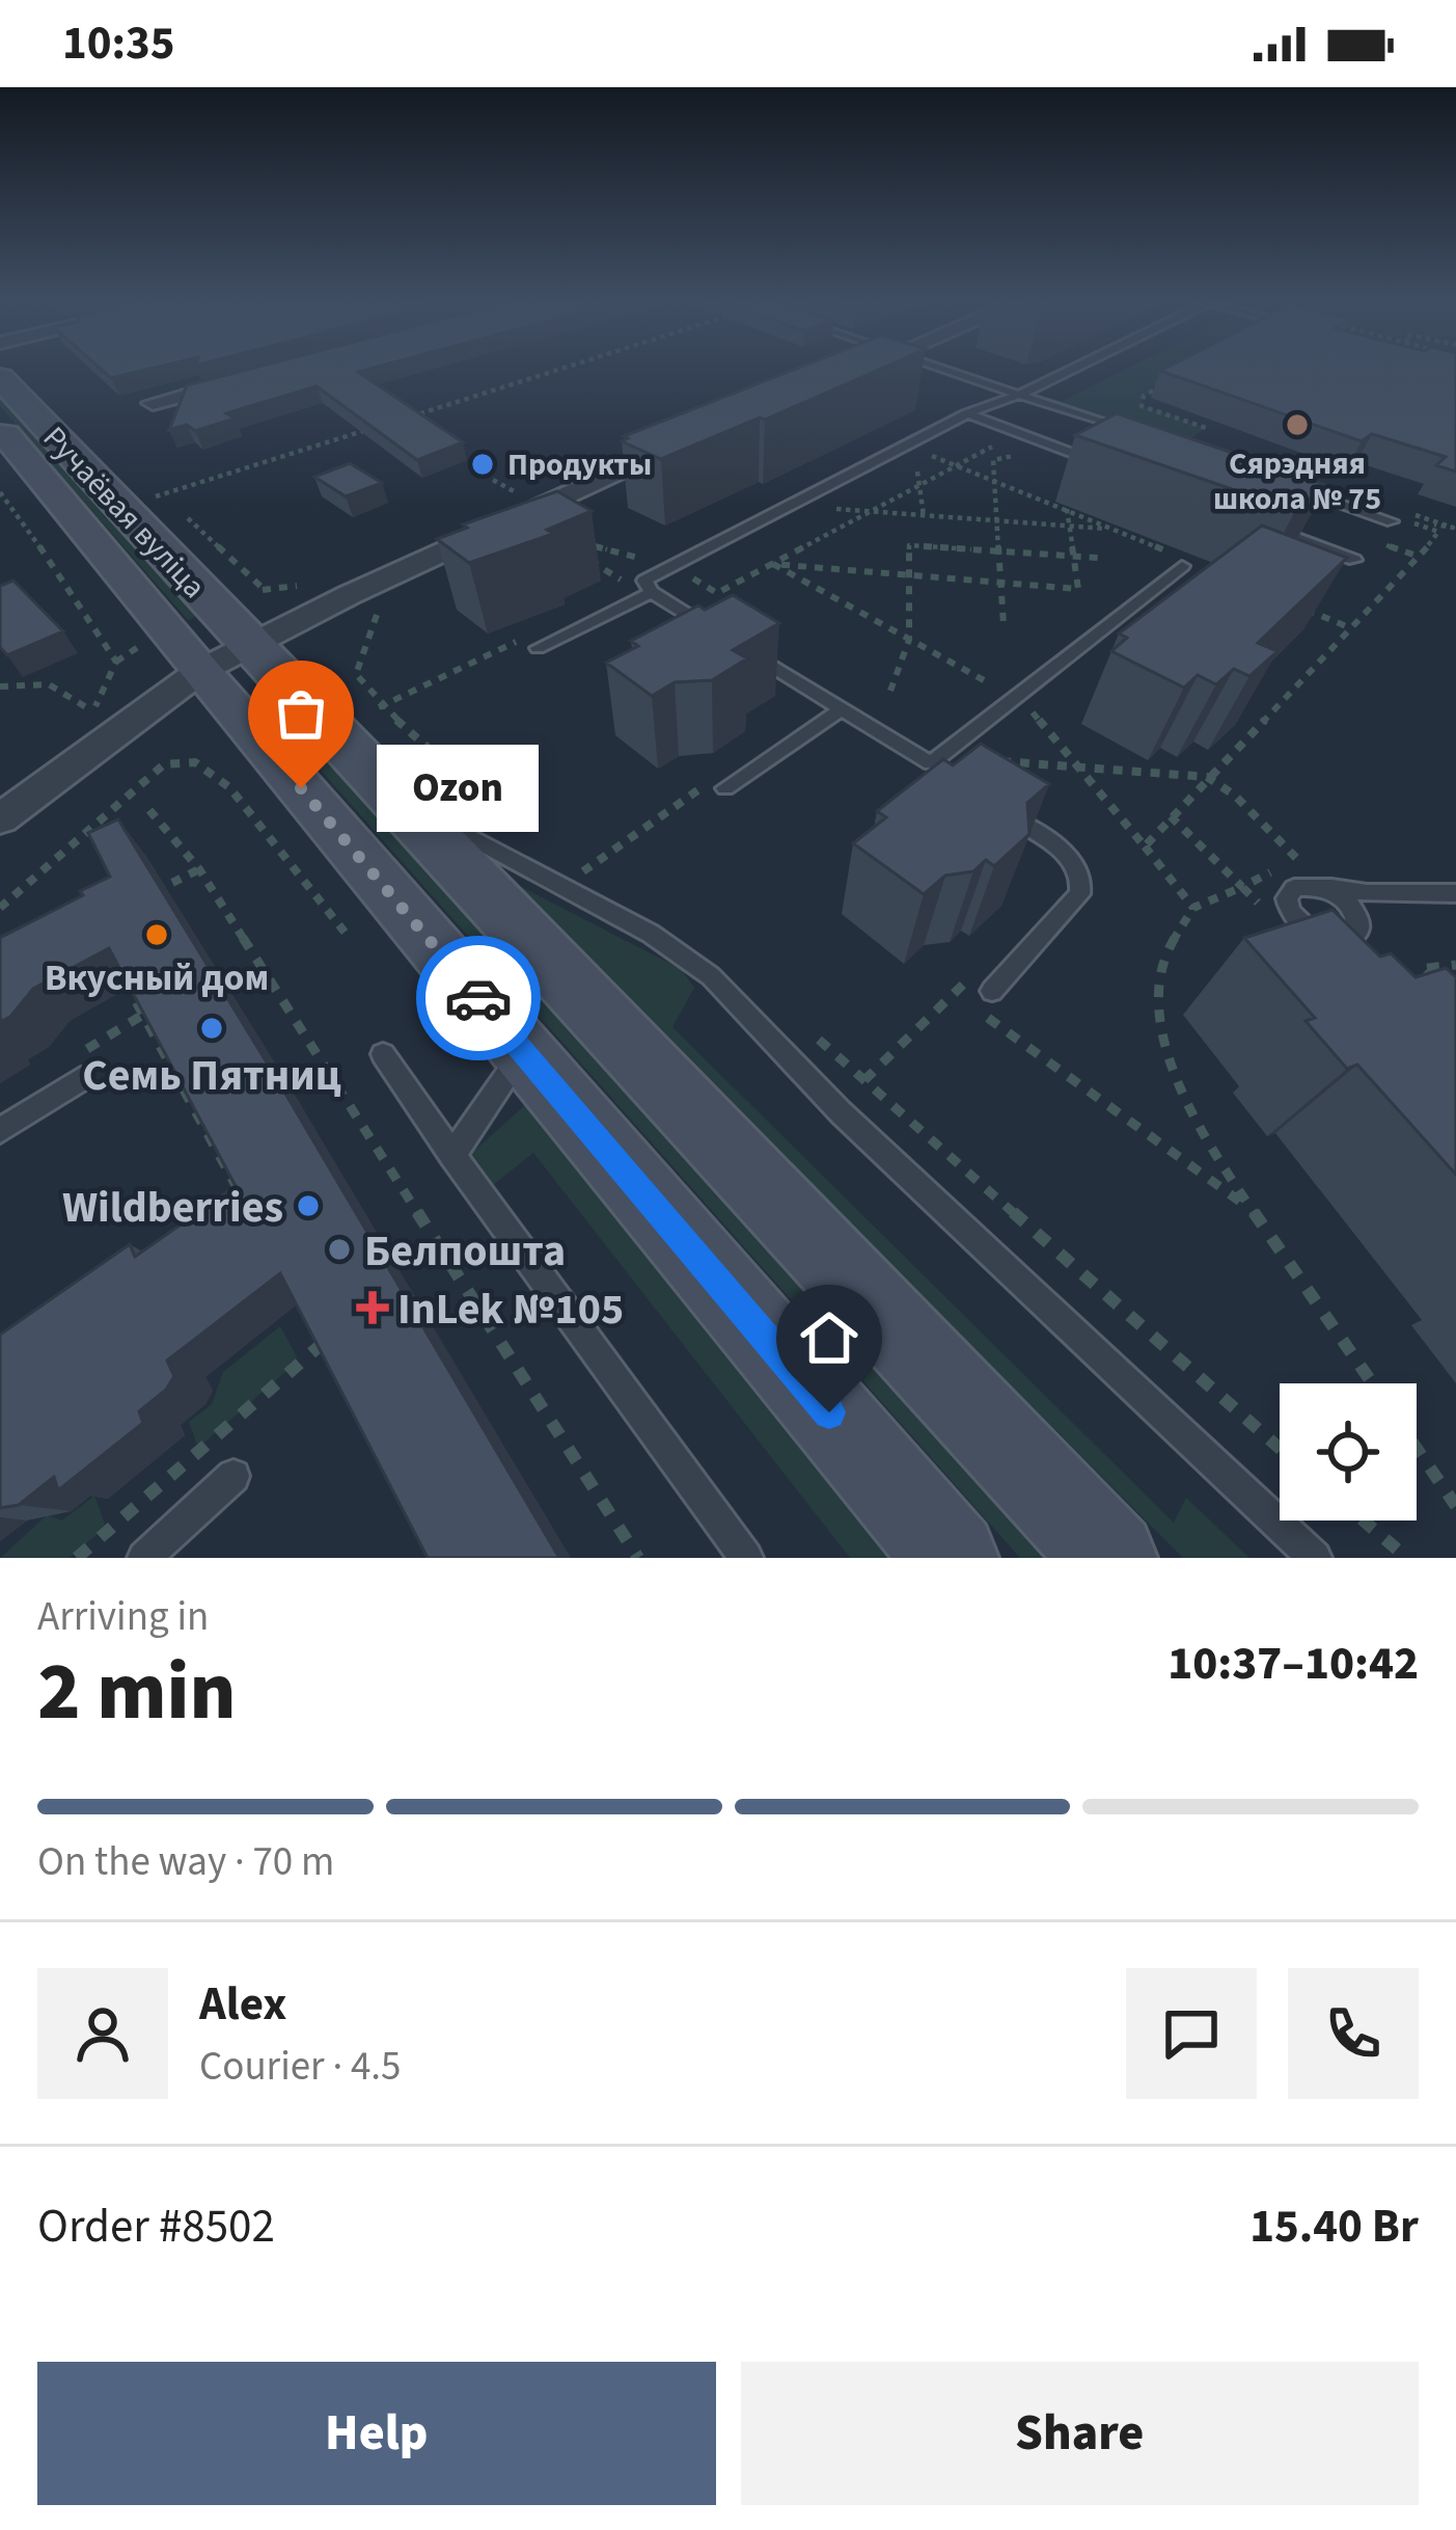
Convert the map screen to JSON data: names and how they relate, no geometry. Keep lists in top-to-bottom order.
{
  "streets": {
    "main road": ["Ручаёвая вуліца"]
  },
  "places": {
    "other": [
      "Сярэдняя школа № 75",
      "Продукты",
      "Ozon",
      "Вкусный дом",
      "Семь Пятниц",
      "Wildberries",
      "Белпошта"
    ],
    "health": ["InLek №105"]
  },
  "page": {
    "status": "10:35",
    "bubble": "Ozon",
    "heading": ["2 min", "Arriving in", "10:37–10:42"],
    "panel": [
      "Alex",
      "Courier · 4.5",
      "Order #8502",
      "15.40 Br"
    ],
    "bar": "On the way · 70 m",
    "buttons": ["Help", "Share"]
  }
}
